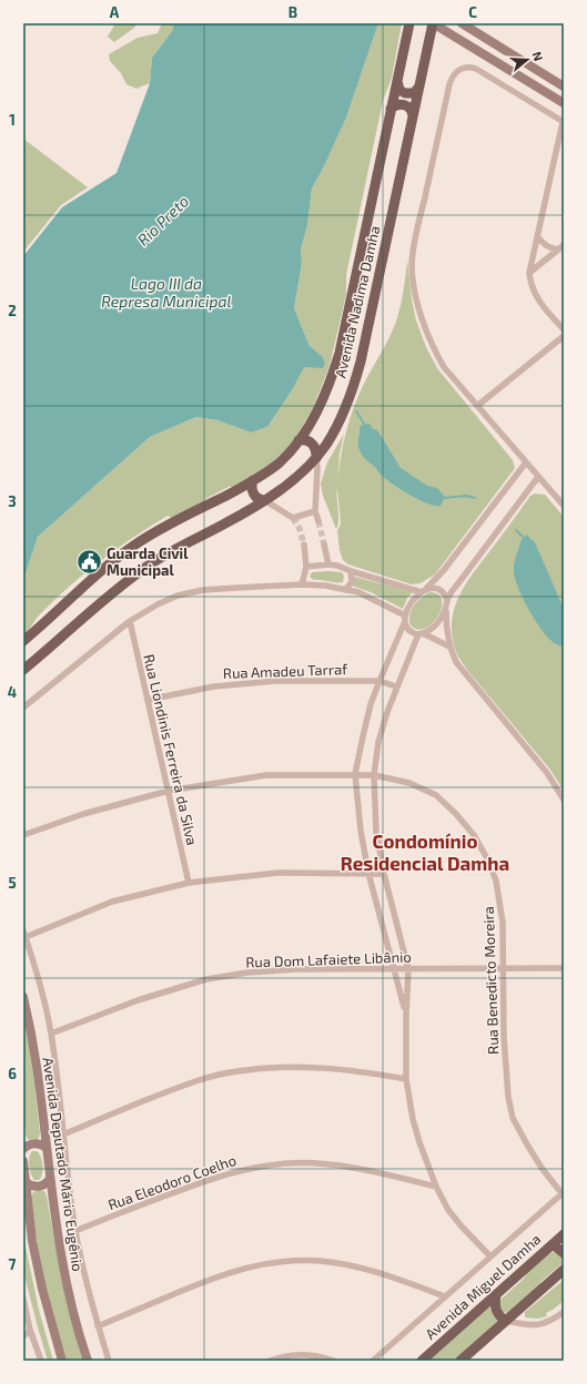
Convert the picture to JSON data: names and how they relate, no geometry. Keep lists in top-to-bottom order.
{
  "streets": {
    "main road": ["Avenida Nadima Damha", "Avenida Miguel Damha"],
    "street": [
      "Rua Amadeu Tarraf",
      "Rua Liondinis Ferreira da Silva",
      "Rua Dom Lafaiete Libânio",
      "Rua Benedicto Moreira",
      "Avenida Deputado Mário Eugênio",
      "Rua Eleodoro Coelho"
    ]
  },
  "crossings": [
    ["Rua Amadeu Tarraf", "Rua Liondinis Ferreira da Silva"],
    ["Rua Liondinis Ferreira da Silva", "Rua Benedicto Moreira"],
    ["Rua Dom Lafaiete Libânio", "Rua Benedicto Moreira"]
  ],
  "districts": ["Condomínio Residencial Damha"],
  "water": ["Rio Preto", "Lago III da Represa Municipal"],
  "places": {
    "public building": ["Guarda Civil Municipal"]
  },
  "north": "right",
  "grid": {
    "columns": ["A", "B", "C"],
    "rows": [
      "1",
      "2",
      "3",
      "4",
      "5",
      "6",
      "7"
    ]
  }
}
